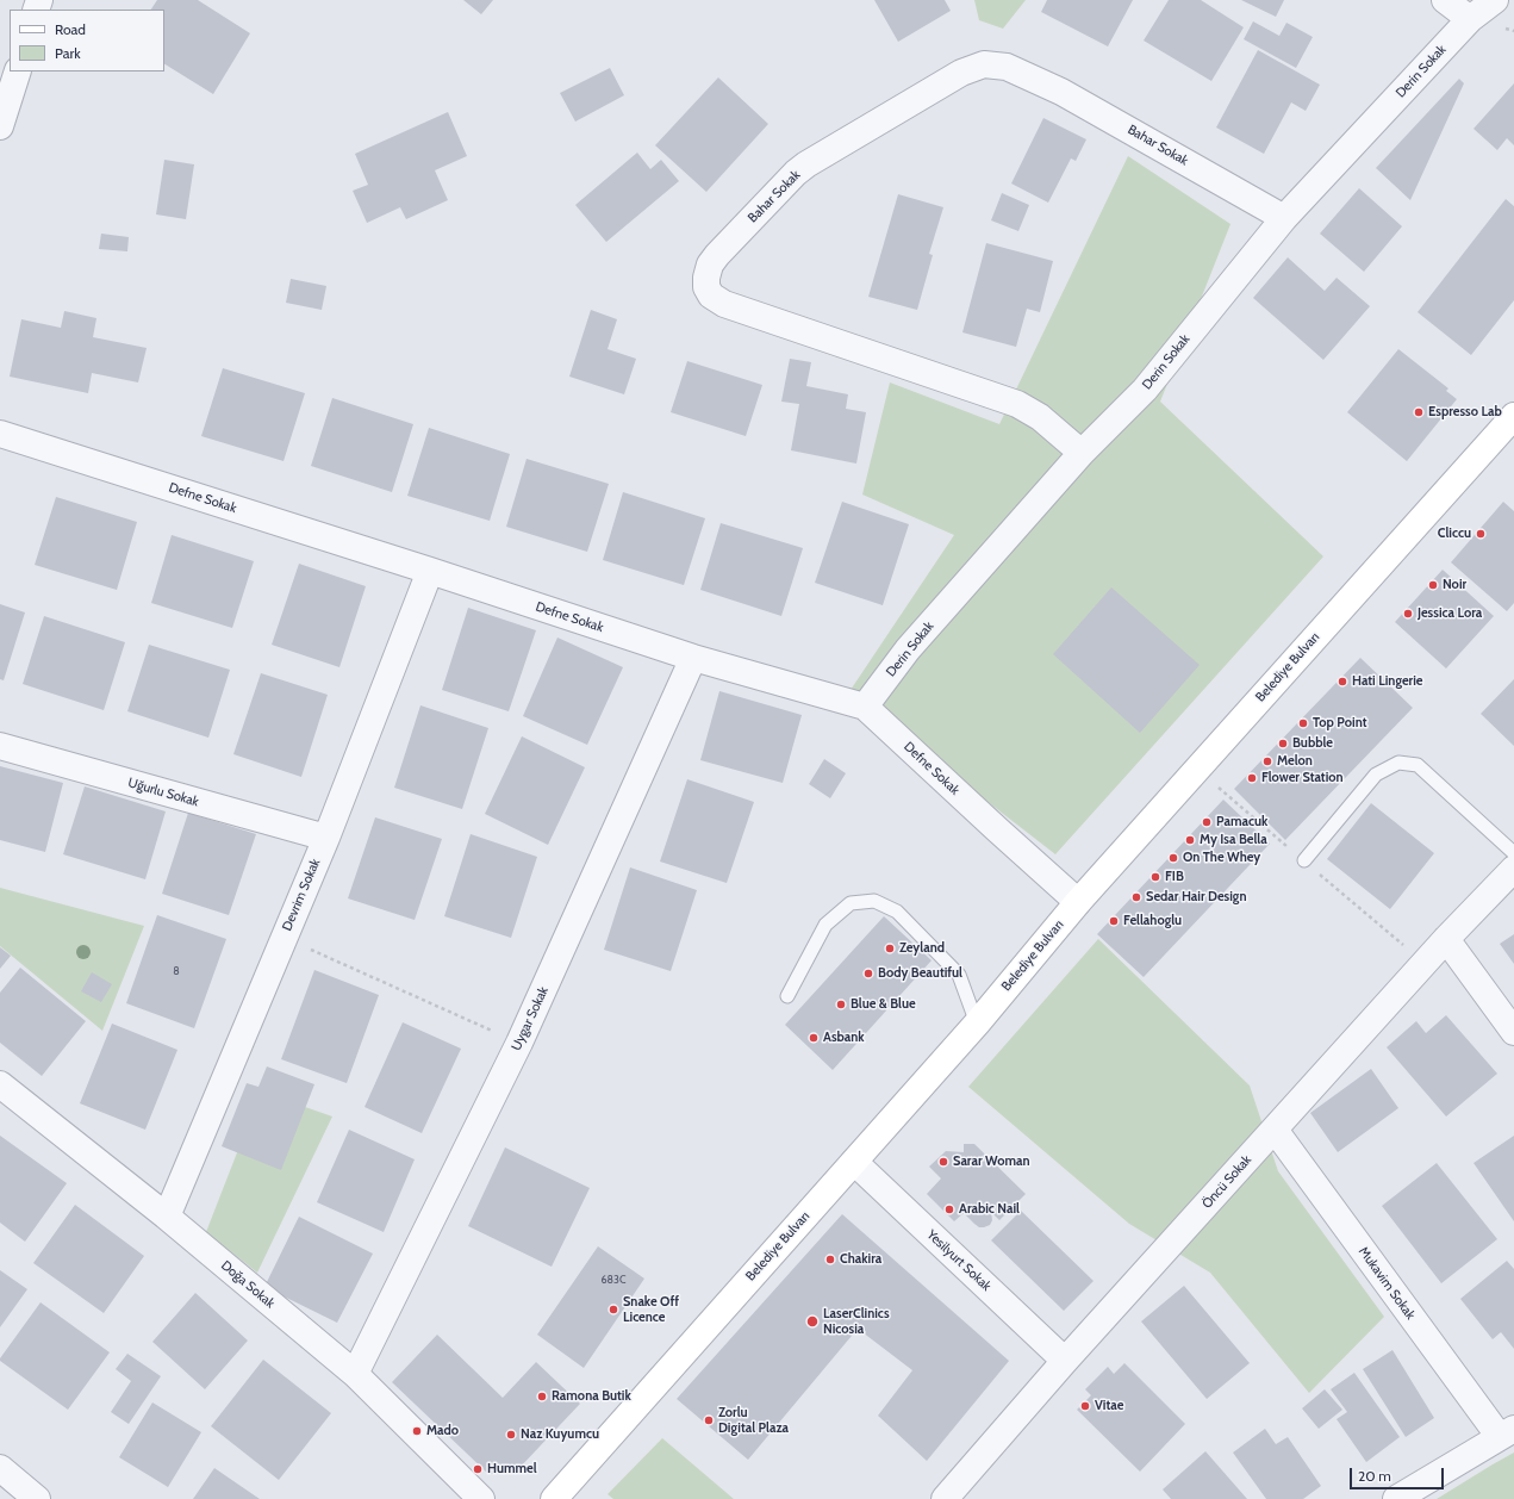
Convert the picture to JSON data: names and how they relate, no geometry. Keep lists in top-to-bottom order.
{
  "streets": {
    "main road": ["Belediye Bulvarı"],
    "street": [
      "Derin Sokak",
      "Bahar Sokak",
      "Defne Sokak",
      "Uğurlu Sokak",
      "Devrim Sokak",
      "Uygar Sokak",
      "Öncü Sokak",
      "Yesilyurt Sokak",
      "Mukavim Sokak",
      "Doğa Sokak"
    ]
  },
  "crossings": [
    ["Derin Sokak", "Bahar Sokak"],
    ["Derin Sokak", "Defne Sokak"],
    ["Defne Sokak", "Belediye Bulvarı"],
    ["Defne Sokak", "Devrim Sokak"],
    ["Defne Sokak", "Uygar Sokak"],
    ["Belediye Bulvarı", "Yesilyurt Sokak"],
    ["Uğurlu Sokak", "Devrim Sokak"],
    ["Devrim Sokak", "Doğa Sokak"],
    ["Uygar Sokak", "Doğa Sokak"],
    ["Öncü Sokak", "Yesilyurt Sokak"],
    ["Öncü Sokak", "Mukavim Sokak"]
  ],
  "places": [
    "Espresso Lab",
    "Cliccu",
    "Noir",
    "Jessica Lora",
    "Hati Lingerie",
    "Top Point",
    "Bubble",
    "Melon",
    "Flower Station",
    "Pamacuk",
    "My Isa Bella",
    "On The Whey",
    "FIB",
    "Sedar Hair Design",
    "Fellahoglu",
    "Zeyland",
    "Body Beautiful",
    "Blue & Blue",
    "Asbank",
    "Sarar Woman",
    "Arabic Nail",
    "Chakira",
    "Snake Off Licence",
    "LaserClinics Nicosia",
    "Ramona Butik",
    "Vitae",
    "Zorlu Digital Plaza",
    "Mado",
    "Naz Kuyumcu",
    "Hummel"
  ],
  "house_numbers": ["8", "683C"],
  "legend": ["Road", "Park"],
  "scale_bar": "20 m"
}
